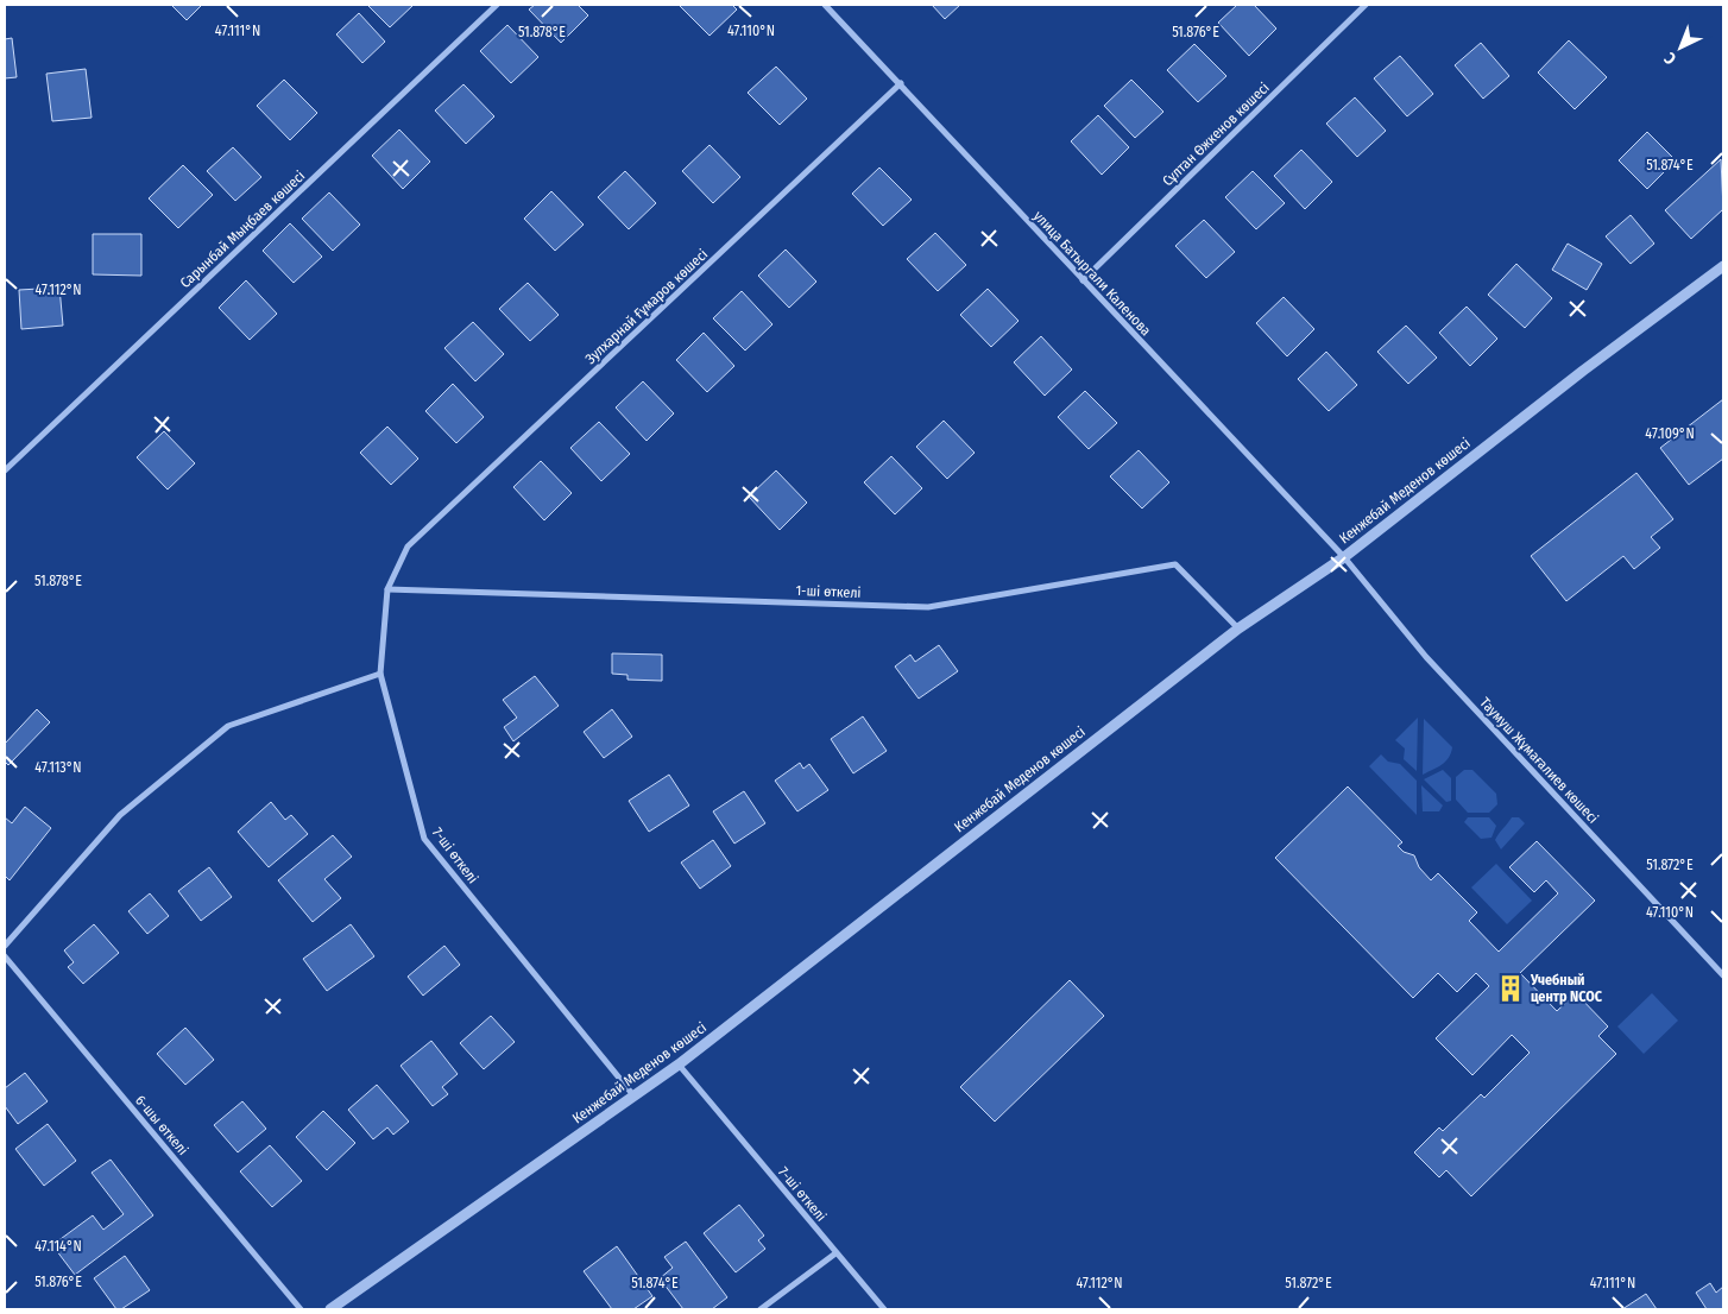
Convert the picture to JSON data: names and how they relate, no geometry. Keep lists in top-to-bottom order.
{
  "streets": {
    "street": [
      "Сұлтан Өжкенов көшесі",
      "Сарынбай Мыңбаев көшесі",
      "улица Батыргали Каленова",
      "Зулхарнай Ғұмаров көшесі",
      "Кенжебай Меденов көшесі",
      "1-ші өткелі",
      "Таумуш Жұмағалиев көшесі",
      "7-ші өткелі",
      "6-шы өткелі"
    ]
  },
  "crossings": [
    ["Сұлтан Өжкенов көшесі", "улица Батыргали Каленова"],
    ["улица Батыргали Каленова", "Зулхарнай Ғұмаров көшесі"],
    ["улица Батыргали Каленова", "Кенжебай Меденов көшесі"],
    ["улица Батыргали Каленова", "Таумуш Жұмағалиев көшесі"],
    ["Зулхарнай Ғұмаров көшесі", "7-ші өткелі"],
    ["Кенжебай Меденов көшесі", "1-ші өткелі"],
    ["Кенжебай Меденов көшесі", "Таумуш Жұмағалиев көшесі"],
    ["Кенжебай Меденов көшесі", "7-ші өткелі"],
    ["1-ші өткелі", "7-ші өткелі"]
  ],
  "places": {
    "building": ["Учебный центр NCOC"]
  },
  "north": "bottom left",
  "coordinates": [
    "47.111°N",
    "47.110°N",
    "51.878°E",
    "51.876°E",
    "51.874°E",
    "47.112°N",
    "47.109°N",
    "47.113°N",
    "51.872°E",
    "47.114°N"
  ]
}
